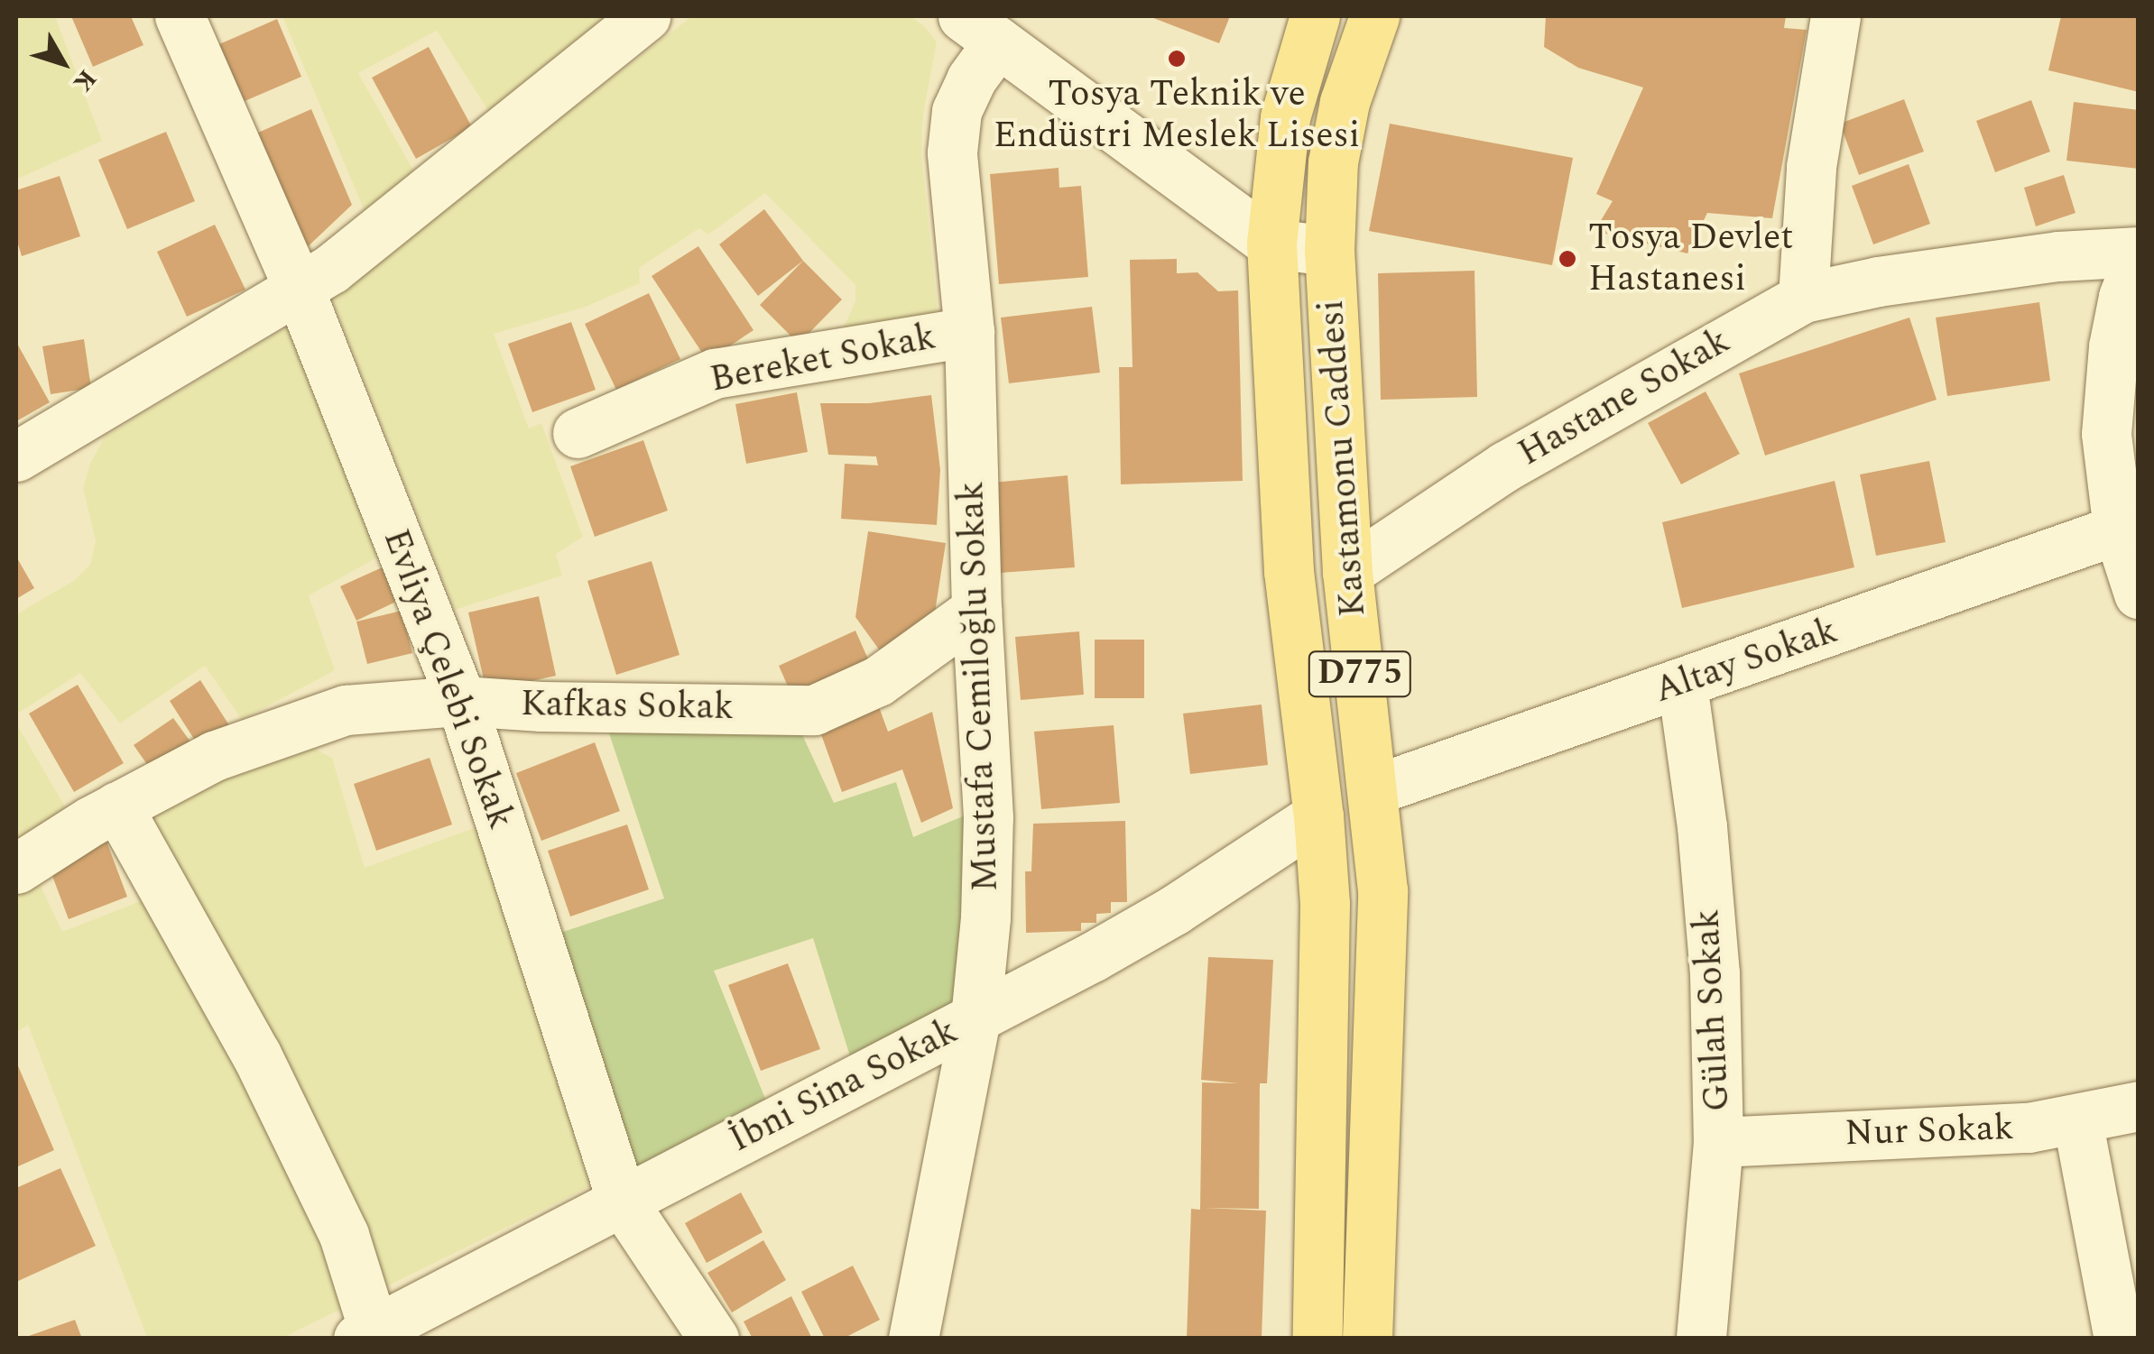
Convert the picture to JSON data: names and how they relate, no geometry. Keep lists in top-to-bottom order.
{
  "streets": {
    "main road": ["Kastamonu Caddesi", "D775"],
    "street": [
      "Bereket Sokak",
      "Hastane Sokak",
      "Altay Sokak",
      "Evliya Çelebi Sokak",
      "Mustafa Cemiloğlu Sokak",
      "Kafkas Sokak",
      "Gülah Sokak",
      "İbni Sina Sokak",
      "Nur Sokak"
    ]
  },
  "crossings": [
    ["Bereket Sokak", "Mustafa Cemiloğlu Sokak"],
    ["Hastane Sokak", "Kastamonu Caddesi"],
    ["Kastamonu Caddesi", "Altay Sokak"],
    ["Kastamonu Caddesi", "İbni Sina Sokak"],
    ["Altay Sokak", "Gülah Sokak"],
    ["Evliya Çelebi Sokak", "Kafkas Sokak"],
    ["Evliya Çelebi Sokak", "İbni Sina Sokak"],
    ["Mustafa Cemiloğlu Sokak", "Kafkas Sokak"],
    ["Mustafa Cemiloğlu Sokak", "İbni Sina Sokak"],
    ["Gülah Sokak", "Nur Sokak"]
  ],
  "places": ["Tosya Teknik ve Endüstri Meslek Lisesi", "Tosya Devlet Hastanesi"],
  "north": "bottom right"
}
